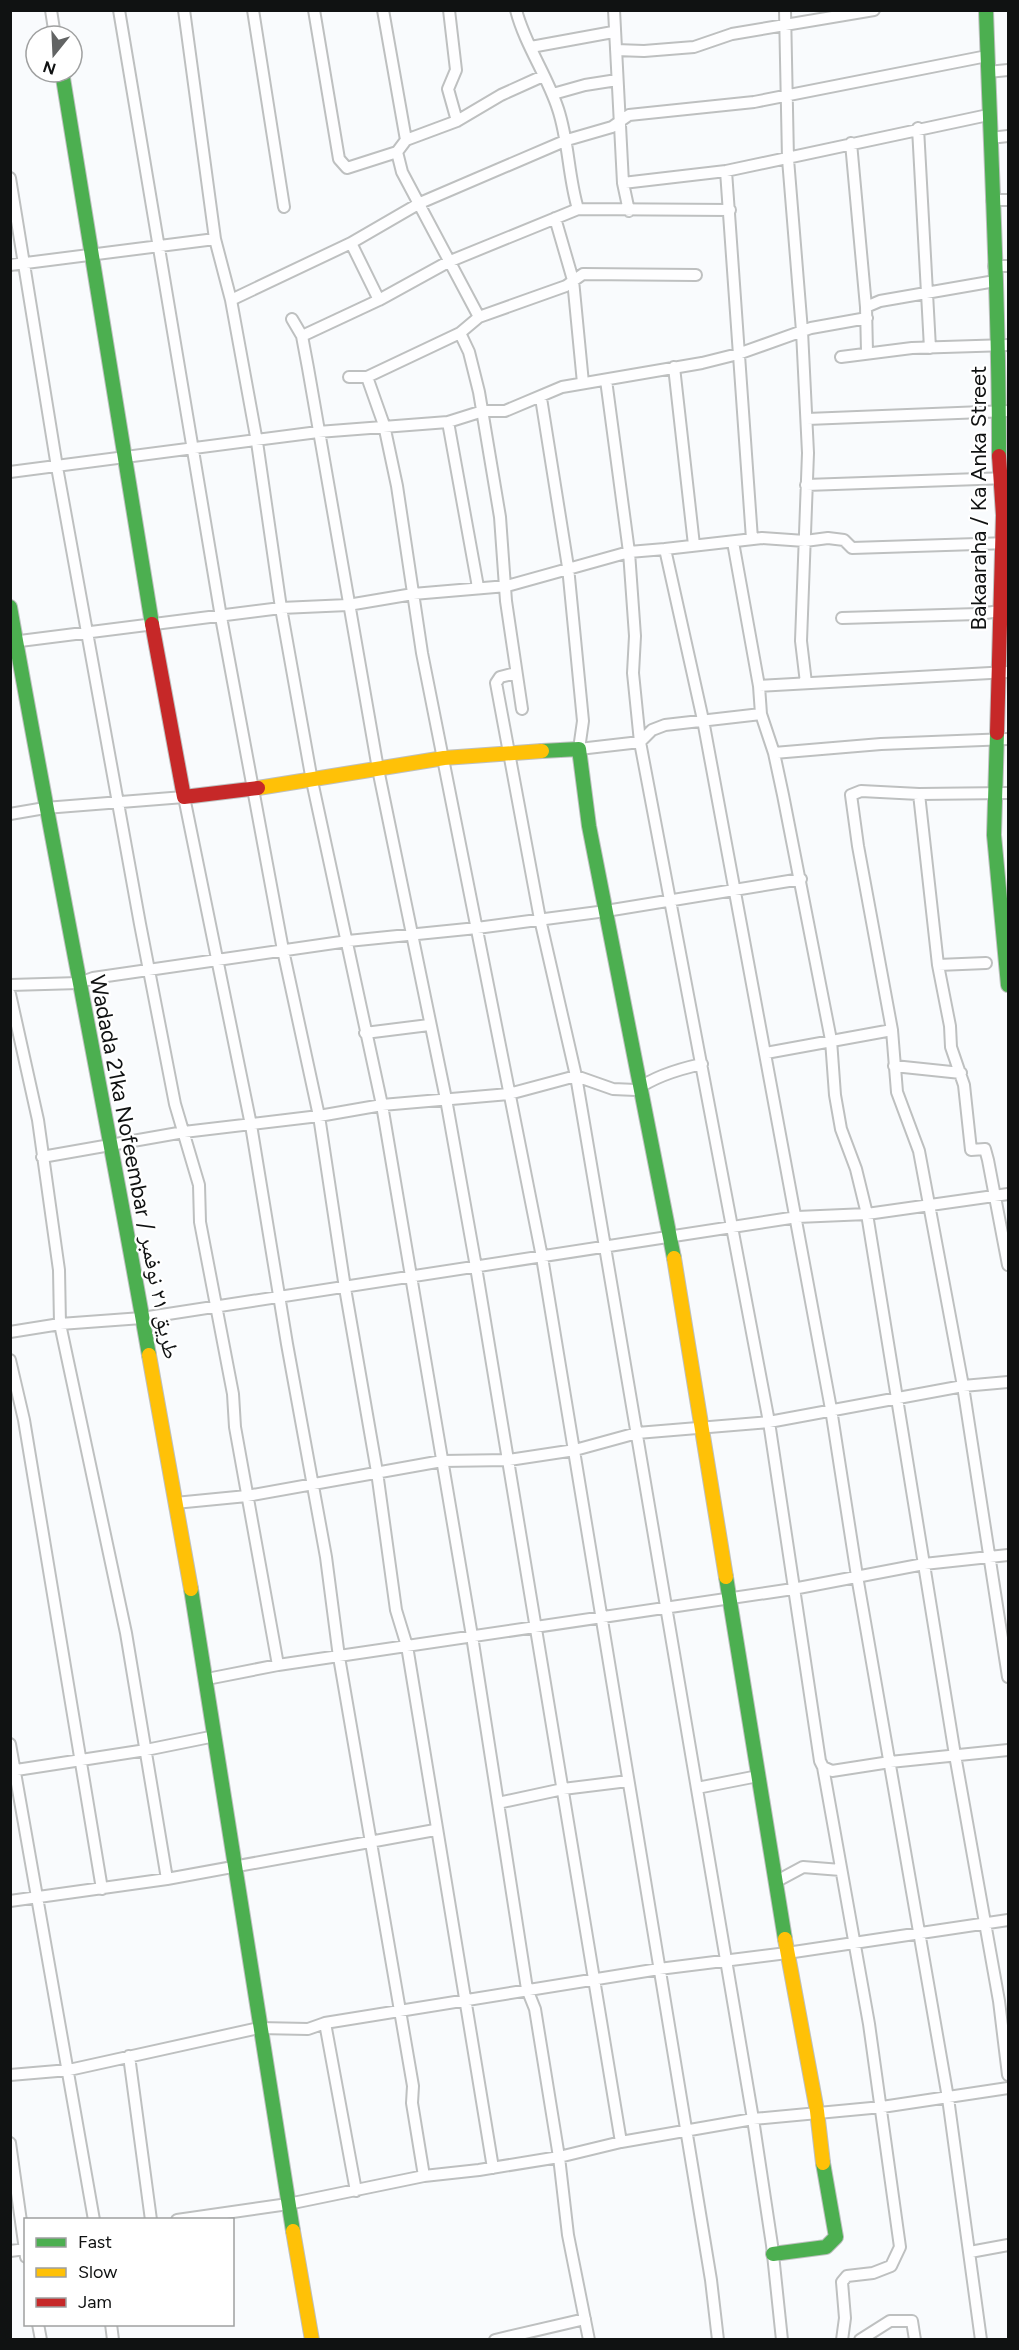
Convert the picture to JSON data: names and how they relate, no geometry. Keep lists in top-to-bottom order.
{
  "streets": {
    "street": ["Bakaaraha / Ka Anka Street", "Wadada 21ka Nofeembar / طريق ٢١ نوفمبر"]
  },
  "legend": ["Fast", "Slow", "Jam"],
  "north": "bottom"
}
